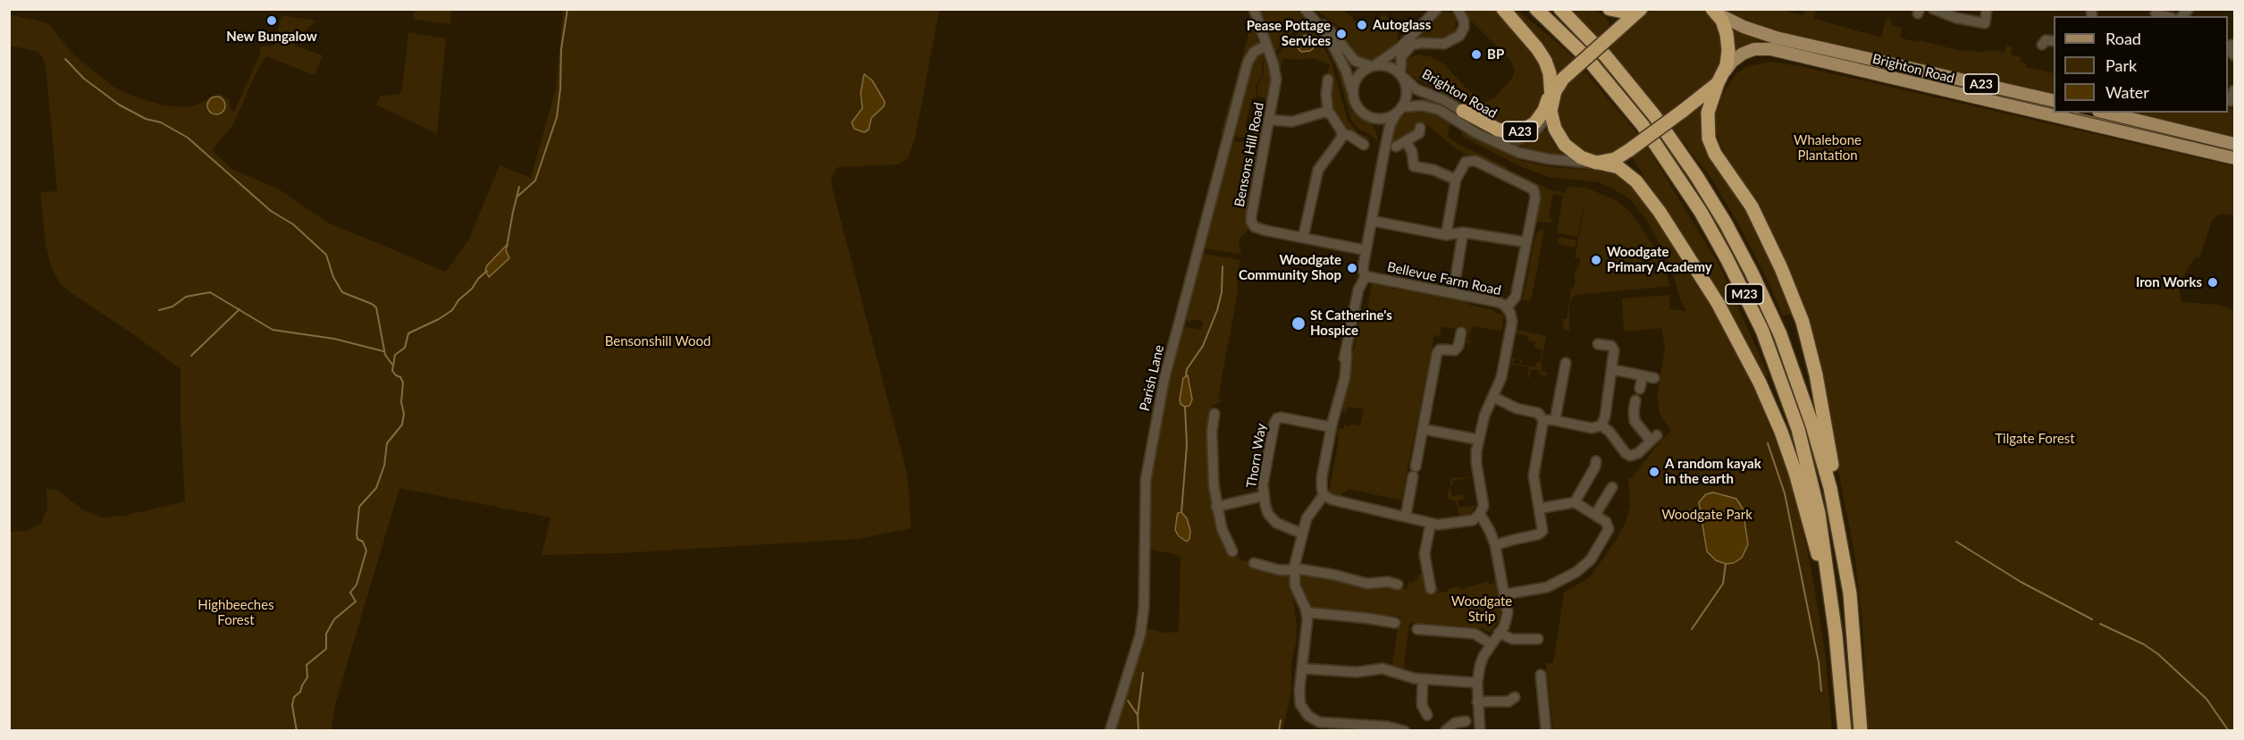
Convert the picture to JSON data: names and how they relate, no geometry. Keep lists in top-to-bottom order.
{
  "streets": {
    "highway": ["A23", "M23"],
    "main road": ["Brighton Road"],
    "street": [
      "Bensons Hill Road",
      "Bellevue Farm Road",
      "Parish Lane",
      "Thorn Way"
    ]
  },
  "crossings": [
    ["Brighton Road", "A23"],
    ["Brighton Road", "M23"],
    ["Bensons Hill Road", "Parish Lane"]
  ],
  "parks": [
    "Whalebone Plantation",
    "Bensonshill Wood",
    "Tilgate Forest",
    "Woodgate Park",
    "Woodgate Strip",
    "Highbeeches Forest"
  ],
  "places": [
    "New Bungalow",
    "Autoglass",
    "Pease Pottage Services",
    "BP",
    "Woodgate Primary Academy",
    "Woodgate Community Shop",
    "Iron Works",
    "St Catherine's Hospice",
    "A random kayak in the earth"
  ],
  "legend": ["Road", "Park", "Water"]
}
